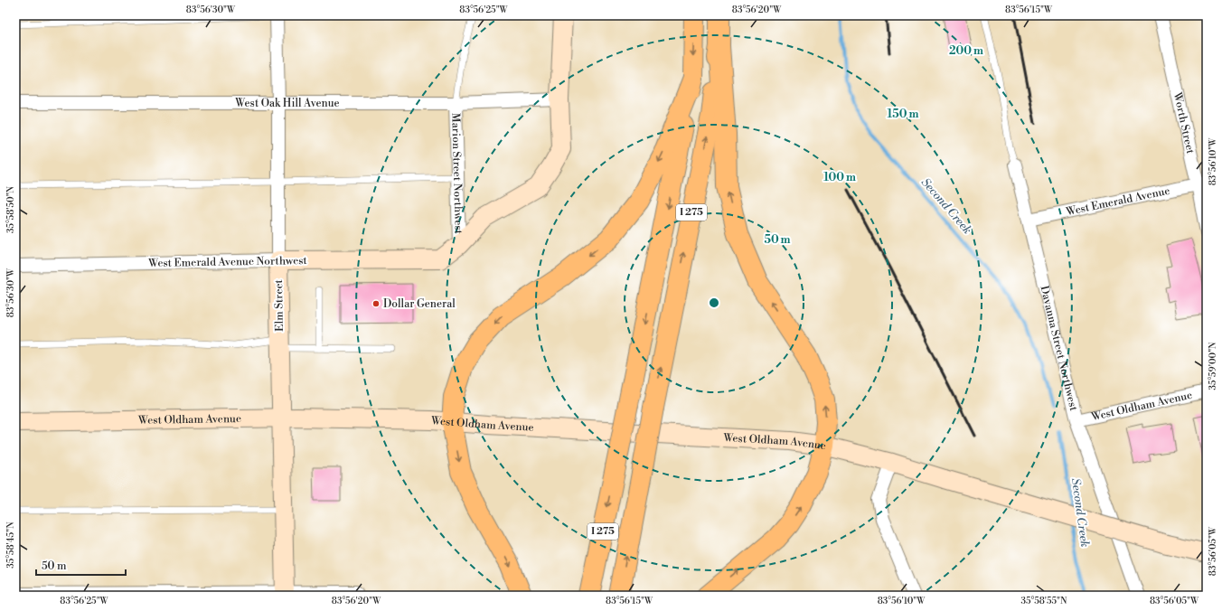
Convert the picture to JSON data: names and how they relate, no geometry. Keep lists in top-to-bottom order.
{
  "streets": {
    "highway": ["I 275"],
    "street": [
      "West Oak Hill Avenue",
      "Worth Street",
      "Marion Street Northwest",
      "West Emerald Avenue",
      "West Emerald Avenue Northwest",
      "Elm Street",
      "Davanna Street Northwest",
      "West Oldham Avenue"
    ]
  },
  "crossings": [
    ["West Oak Hill Avenue", "Marion Street Northwest"],
    ["West Oak Hill Avenue", "Elm Street"],
    ["Worth Street", "West Emerald Avenue"],
    ["Marion Street Northwest", "West Emerald Avenue Northwest"],
    ["West Emerald Avenue", "Davanna Street Northwest"],
    ["West Emerald Avenue Northwest", "Elm Street"],
    ["Elm Street", "West Oldham Avenue"],
    ["Davanna Street Northwest", "West Oldham Avenue"]
  ],
  "water": ["Second Creek"],
  "places": ["Dollar General"],
  "scale_bar": "50 m",
  "coordinates": [
    "83°56'30\"W",
    "83°56'25\"W",
    "83°56'20\"W",
    "83°56'15\"W",
    "83°56'10\"W",
    "35°58'50\"N",
    "35°59'00\"N",
    "35°58'45\"N",
    "83°56'05\"W",
    "35°58'55\"N"
  ],
  "rings": [
    "200 m",
    "150 m",
    "100 m",
    "50 m"
  ]
}
